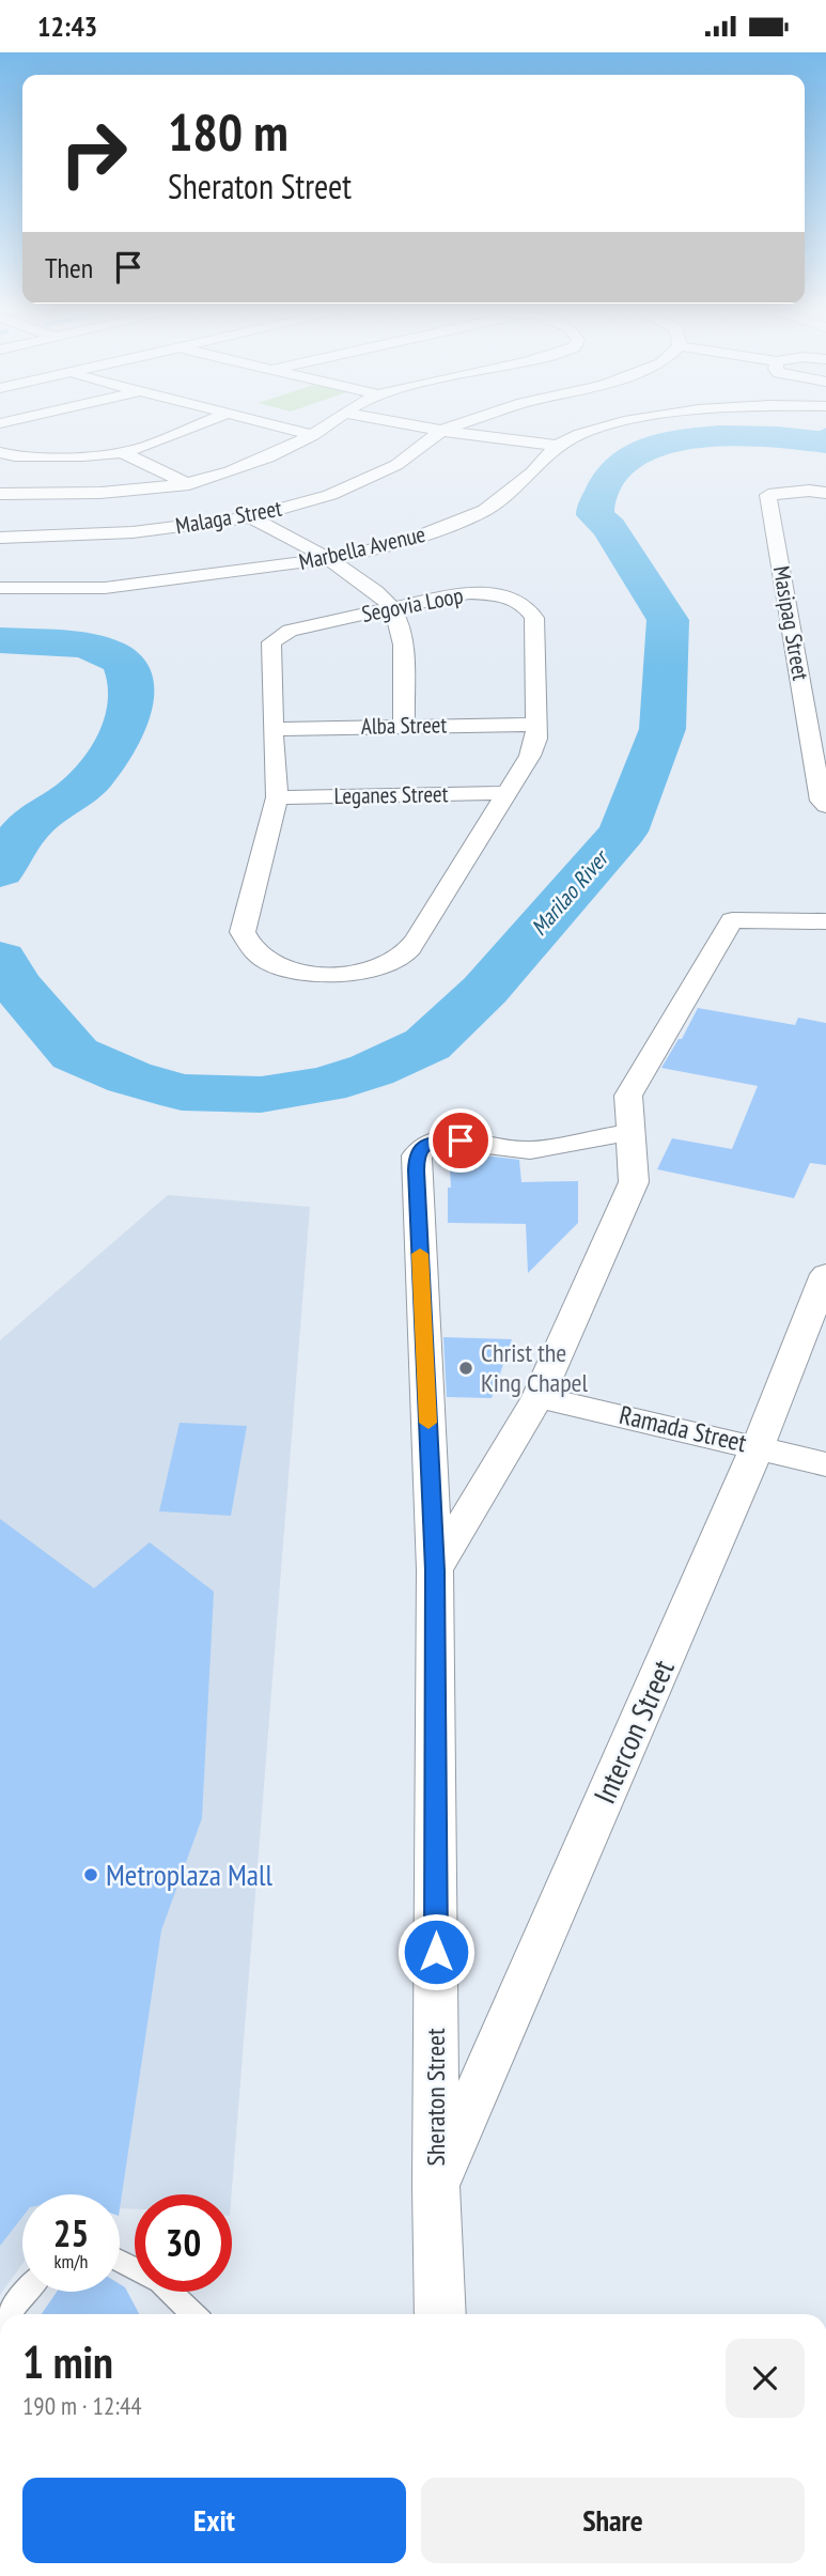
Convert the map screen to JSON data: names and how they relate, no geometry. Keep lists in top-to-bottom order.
{
  "streets": {
    "street": [
      "Malaga Street",
      "Marbella Avenue",
      "Segovia Loop",
      "Masipag Street",
      "Alba Street",
      "Leganes Street",
      "Ramada Street",
      "Intercon Street",
      "Sheraton Street"
    ]
  },
  "crossings": [
    ["Segovia Loop", "Alba Street"],
    ["Segovia Loop", "Leganes Street"],
    ["Ramada Street", "Intercon Street"],
    ["Intercon Street", "Sheraton Street"]
  ],
  "water": ["Marilao River"],
  "places": ["Christ the King Chapel", "Metroplaza Mall"],
  "page": {
    "status": "12:43",
    "turn": ["180 m", "Sheraton Street"],
    "then": "Then",
    "speed": "25 km/h",
    "limit": "30",
    "heading": ["1 min", "190 m · 12:44"],
    "buttons": ["Exit", "Share"]
  }
}
